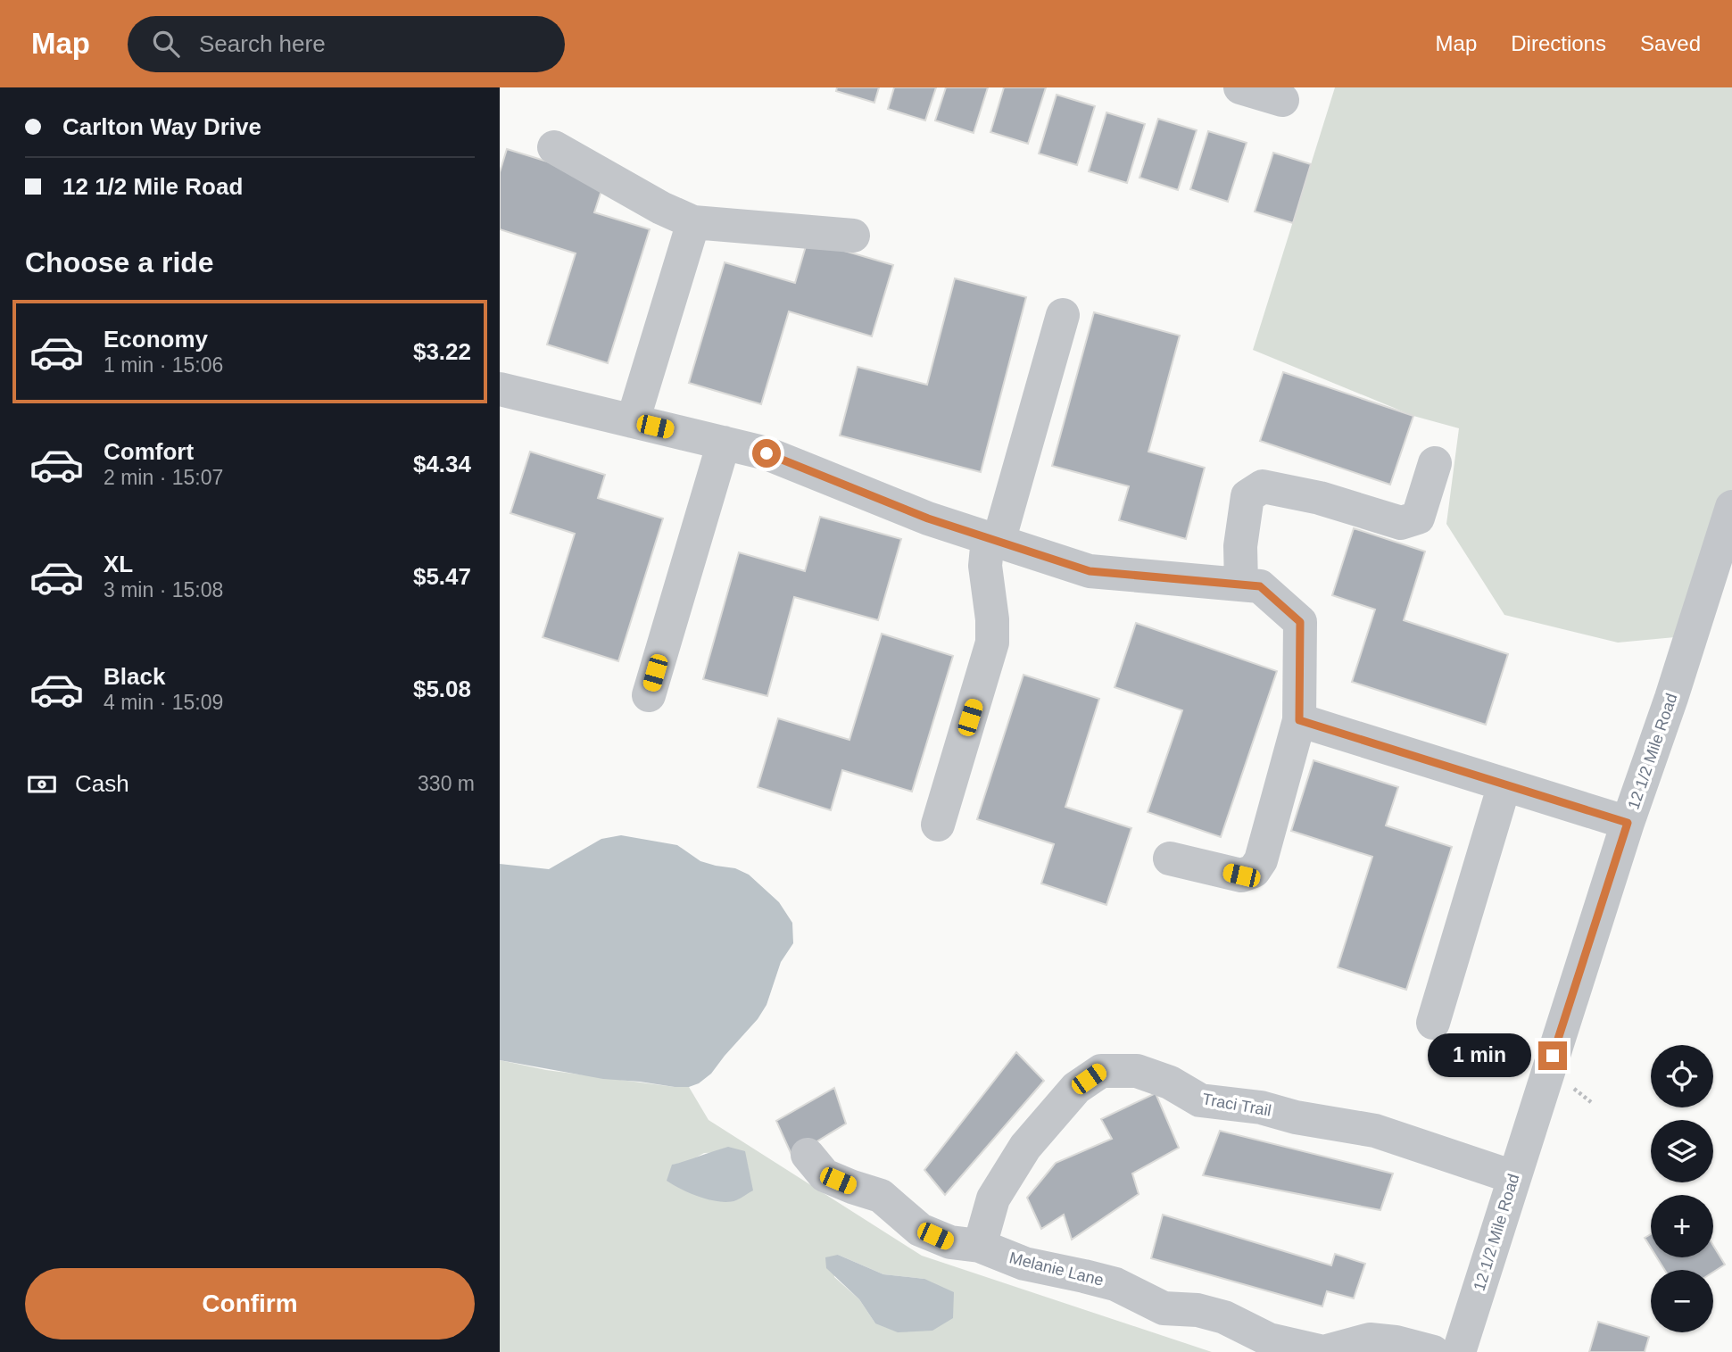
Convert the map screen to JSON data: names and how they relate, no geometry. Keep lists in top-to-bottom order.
{
  "streets": {
    "street": ["12 1/2 Mile Road", "Traci Trail", "Melanie Lane"]
  },
  "crossings": [
    ["12 1/2 Mile Road", "Traci Trail"],
    ["Traci Trail", "Melanie Lane"]
  ],
  "page": {
    "header": "Map",
    "search": "Search here",
    "nav": ["Map", "Directions", "Saved"],
    "banner": ["Carlton Way Drive", "12 1/2 Mile Road"],
    "heading": "Choose a ride",
    "list": [
      {
        "name": "Economy",
        "note": "1 min · 15:06",
        "value": "$3.22"
      },
      {
        "name": "Comfort",
        "note": "2 min · 15:07",
        "value": "$4.34"
      },
      {
        "name": "XL",
        "note": "3 min · 15:08",
        "value": "$5.47"
      },
      {
        "name": "Black",
        "note": "4 min · 15:09",
        "value": "$5.08"
      }
    ],
    "pay": ["Cash", "330 m"],
    "bubble": "1 min",
    "map_buttons": ["+", "−"],
    "buttons": "Confirm"
  }
}
